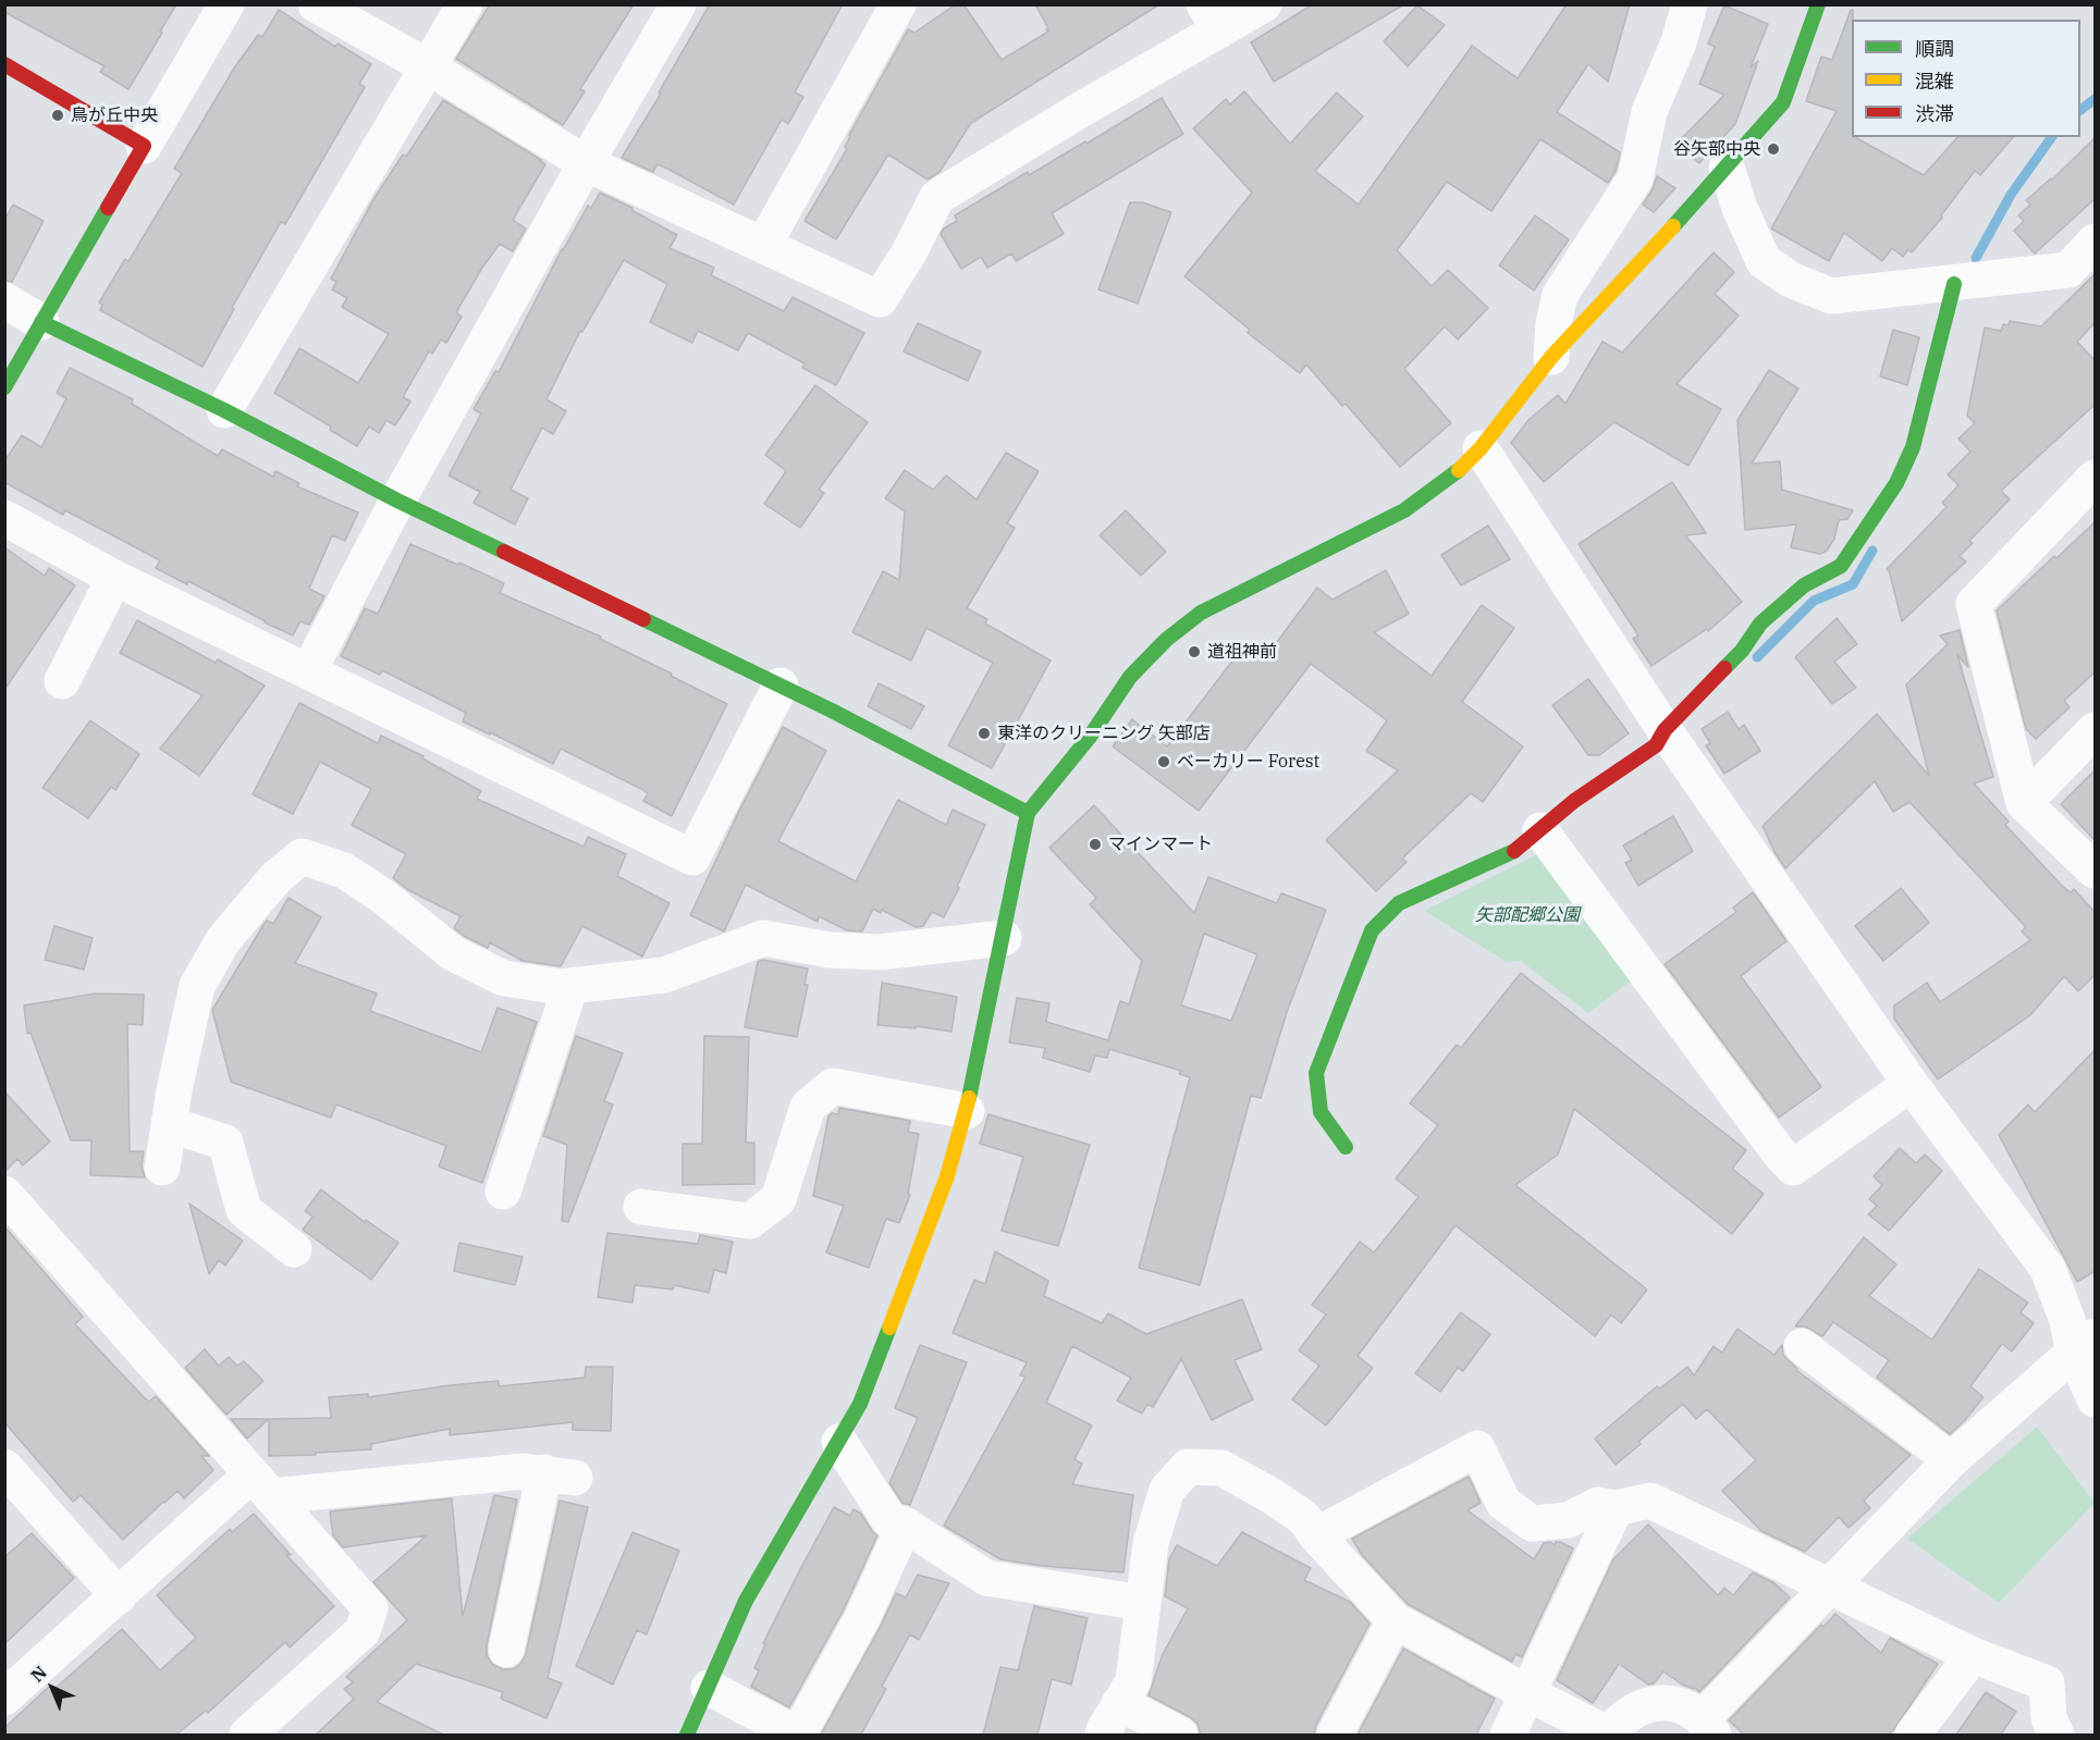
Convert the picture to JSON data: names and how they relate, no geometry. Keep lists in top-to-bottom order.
{
  "parks": ["矢部配郷公園"],
  "places": [
    "鳥が丘中央",
    "谷矢部中央",
    "道祖神前",
    "東洋のクリーニング 矢部店",
    "ベーカリー Forest",
    "マインマート"
  ],
  "legend": ["順調", "混雑", "渋滞"],
  "north": "top left"
}
